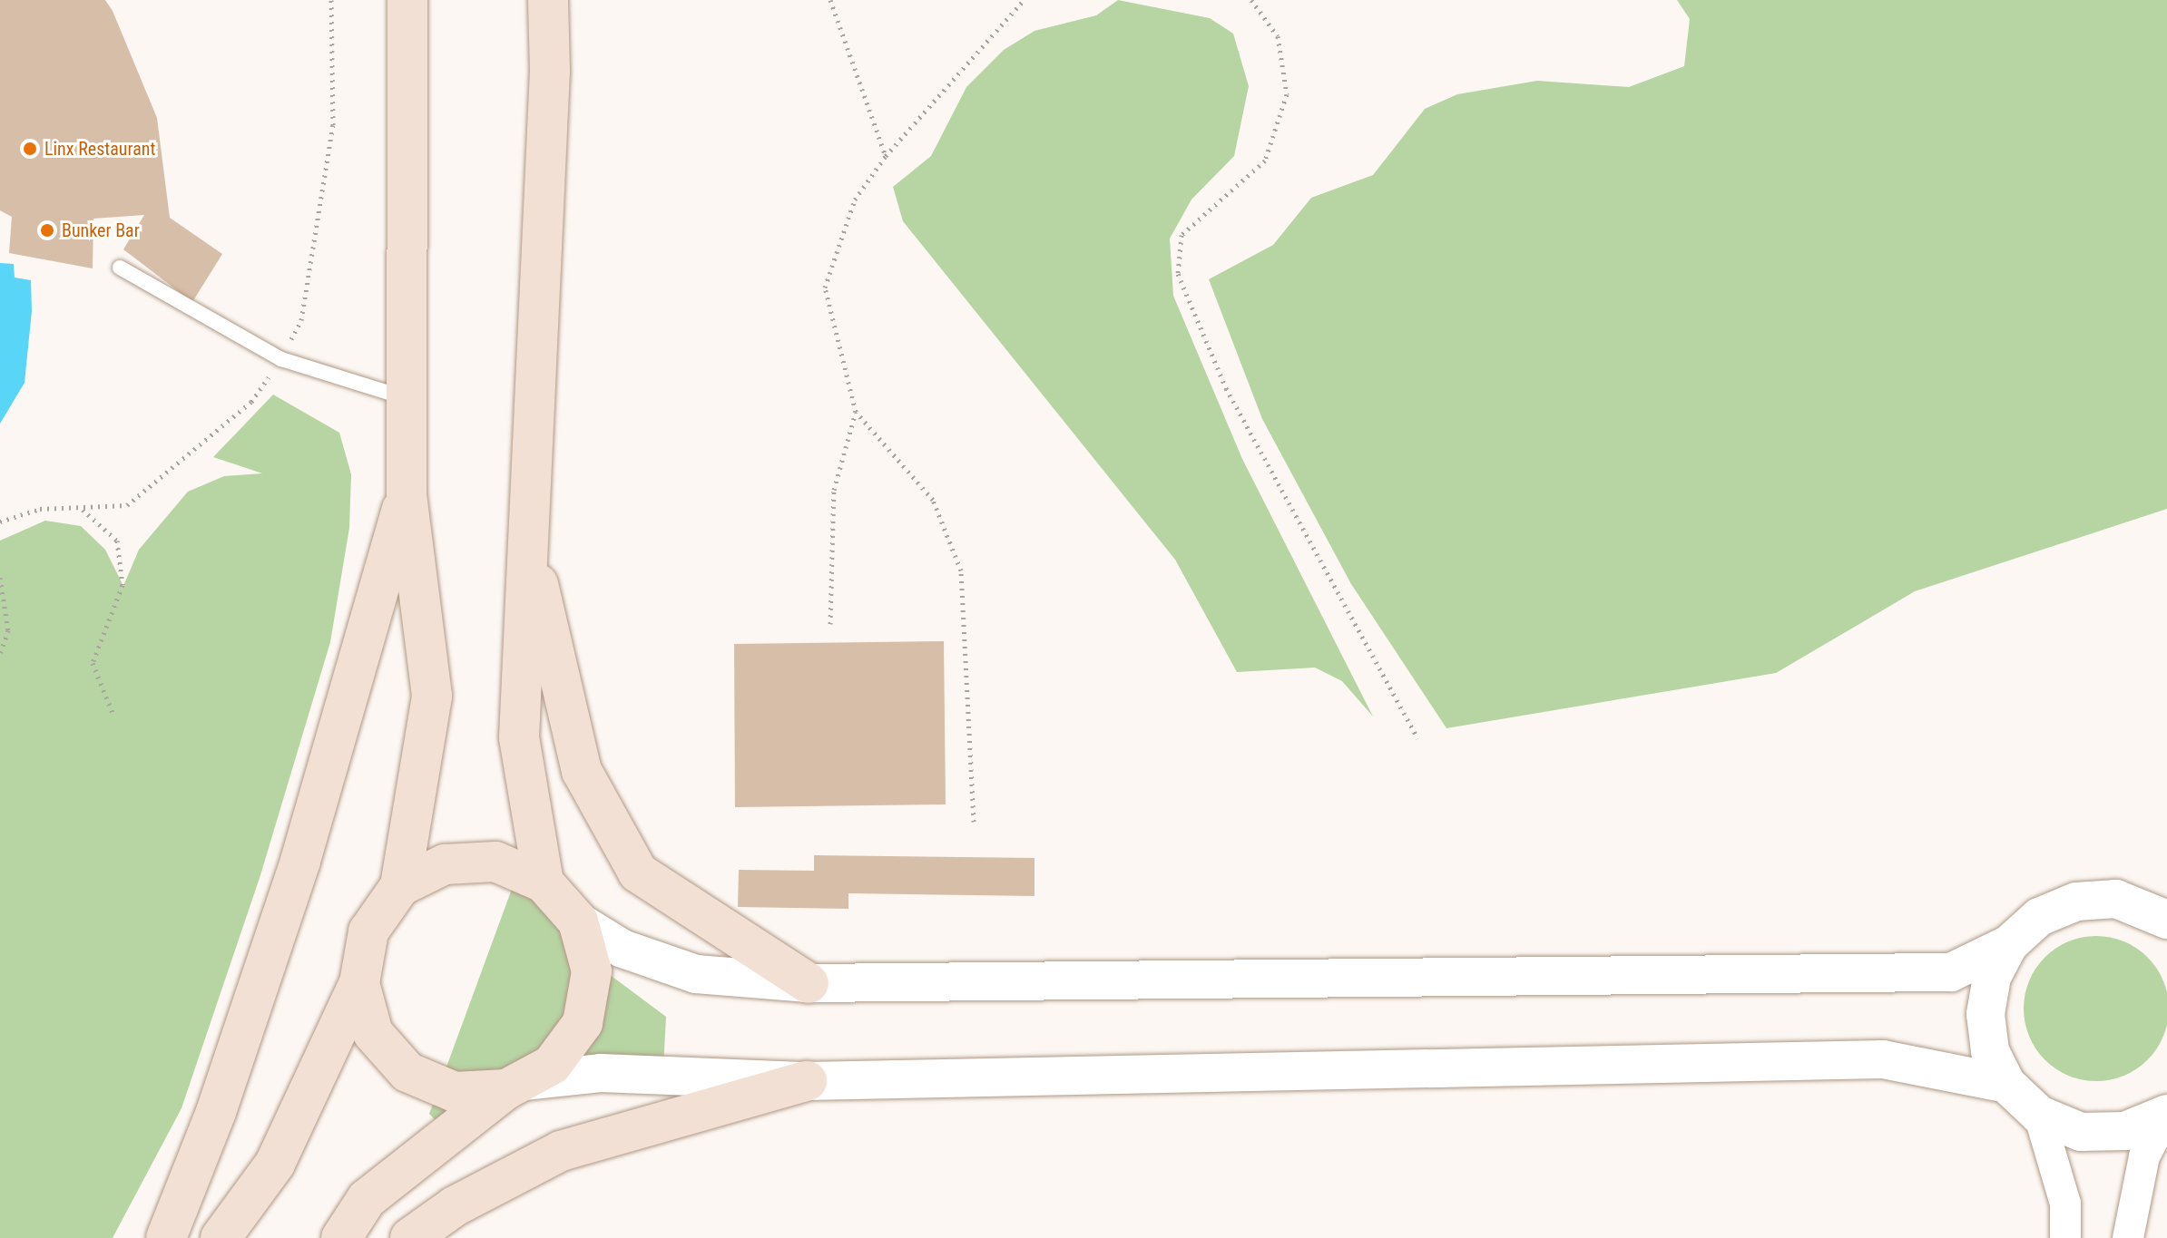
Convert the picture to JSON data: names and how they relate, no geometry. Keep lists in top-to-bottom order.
{
  "places": ["Linx Restaurant", "Bunker Bar"]
}
